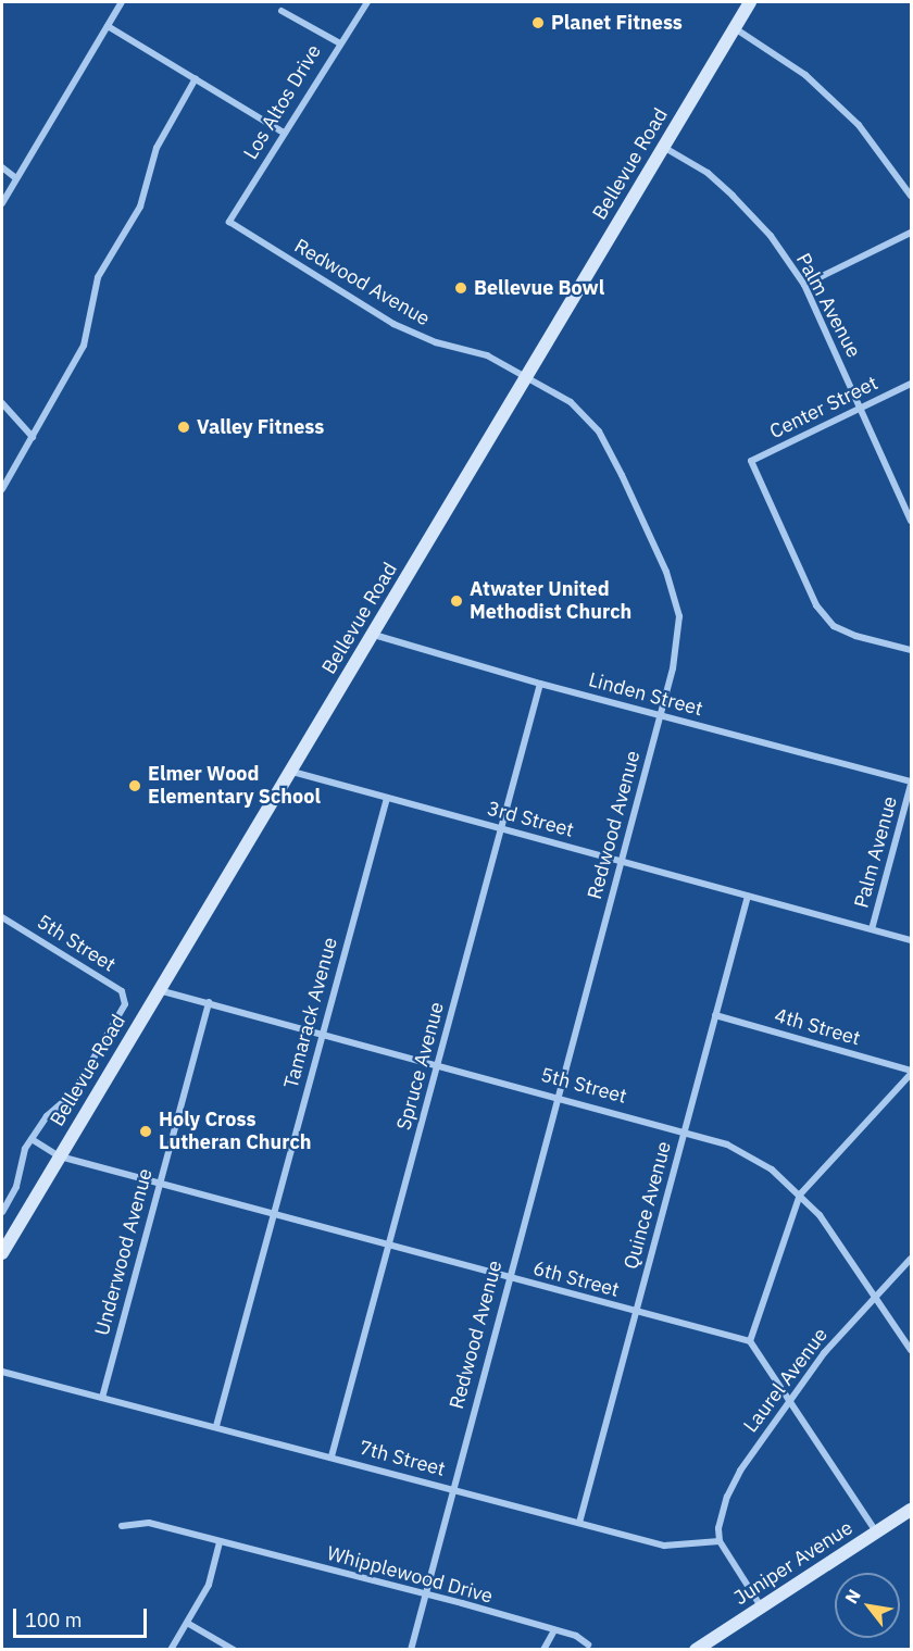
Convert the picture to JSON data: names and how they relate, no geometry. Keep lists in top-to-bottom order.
{
  "streets": {
    "main road": ["Bellevue Road", "Juniper Avenue"],
    "street": [
      "Los Altos Drive",
      "Redwood Avenue",
      "Palm Avenue",
      "Center Street",
      "Linden Street",
      "3rd Street",
      "5th Street",
      "Tamarack Avenue",
      "4th Street",
      "Spruce Avenue",
      "Quince Avenue",
      "Underwood Avenue",
      "6th Street",
      "Laurel Avenue",
      "7th Street",
      "Whipplewood Drive"
    ]
  },
  "crossings": [
    ["Los Altos Drive", "Redwood Avenue"],
    ["Bellevue Road", "Redwood Avenue"],
    ["Bellevue Road", "Palm Avenue"],
    ["Bellevue Road", "Linden Street"],
    ["Bellevue Road", "3rd Street"],
    ["Bellevue Road", "5th Street"],
    ["Bellevue Road", "6th Street"],
    ["Redwood Avenue", "Linden Street"],
    ["Redwood Avenue", "3rd Street"],
    ["Redwood Avenue", "5th Street"],
    ["Redwood Avenue", "6th Street"],
    ["Redwood Avenue", "7th Street"],
    ["Redwood Avenue", "Whipplewood Drive"],
    ["Palm Avenue", "Center Street"],
    ["Palm Avenue", "Linden Street"],
    ["Palm Avenue", "3rd Street"],
    ["Linden Street", "Spruce Avenue"],
    ["3rd Street", "Tamarack Avenue"],
    ["3rd Street", "Spruce Avenue"],
    ["3rd Street", "Quince Avenue"],
    ["5th Street", "Tamarack Avenue"],
    ["5th Street", "Spruce Avenue"],
    ["5th Street", "Quince Avenue"],
    ["5th Street", "Underwood Avenue"],
    ["5th Street", "6th Street"],
    ["5th Street", "Laurel Avenue"],
    ["Tamarack Avenue", "6th Street"],
    ["Tamarack Avenue", "7th Street"],
    ["4th Street", "Quince Avenue"],
    ["Spruce Avenue", "6th Street"],
    ["Spruce Avenue", "7th Street"],
    ["Quince Avenue", "6th Street"],
    ["Quince Avenue", "7th Street"],
    ["Underwood Avenue", "6th Street"],
    ["Underwood Avenue", "7th Street"],
    ["Laurel Avenue", "7th Street"]
  ],
  "places": [
    "Planet Fitness",
    "Bellevue Bowl",
    "Valley Fitness",
    "Atwater United Methodist Church",
    "Elmer Wood Elementary School",
    "Holy Cross Lutheran Church"
  ],
  "scale_bar": "100 m",
  "north": "top left"
}
